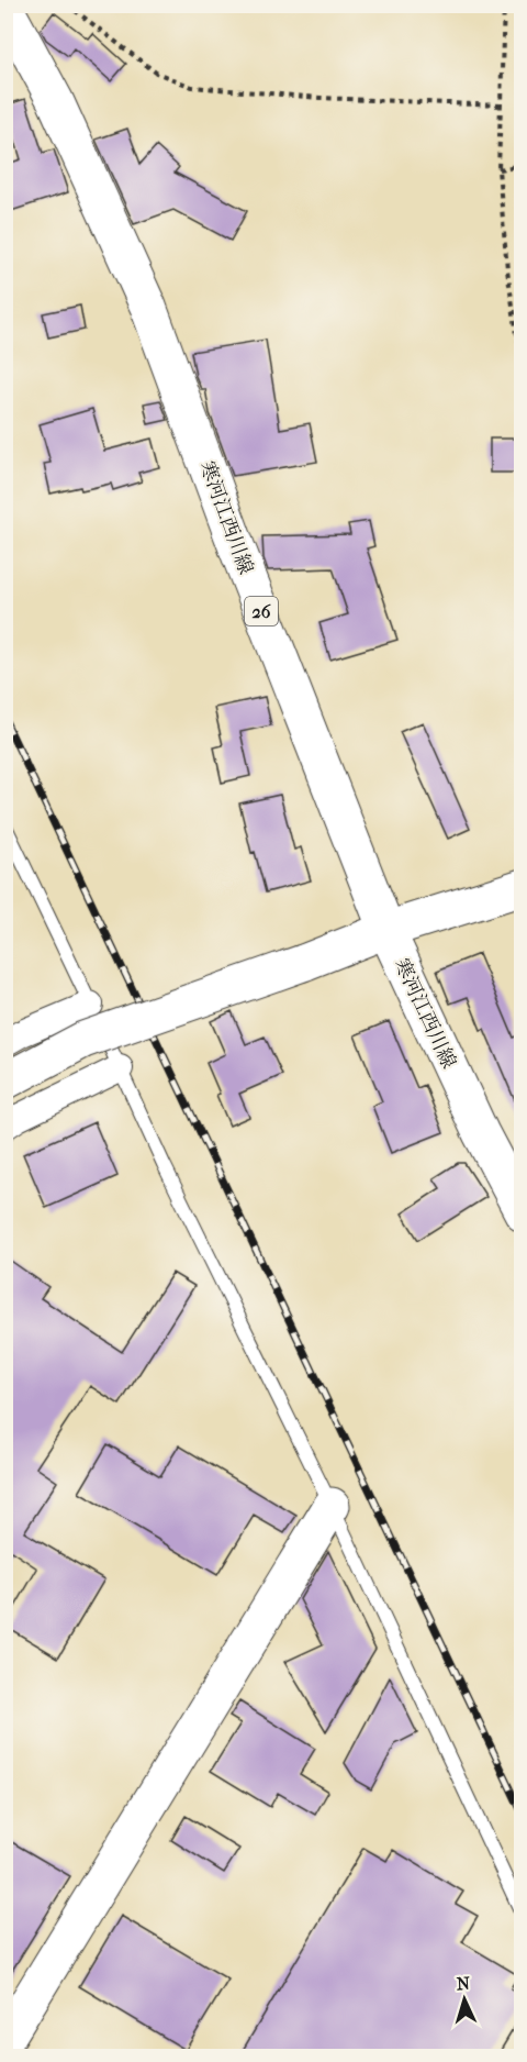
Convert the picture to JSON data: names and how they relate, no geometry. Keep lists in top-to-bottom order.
{
  "streets": {
    "main road": ["寒河江西川線", "26"]
  },
  "north": "top"
}
